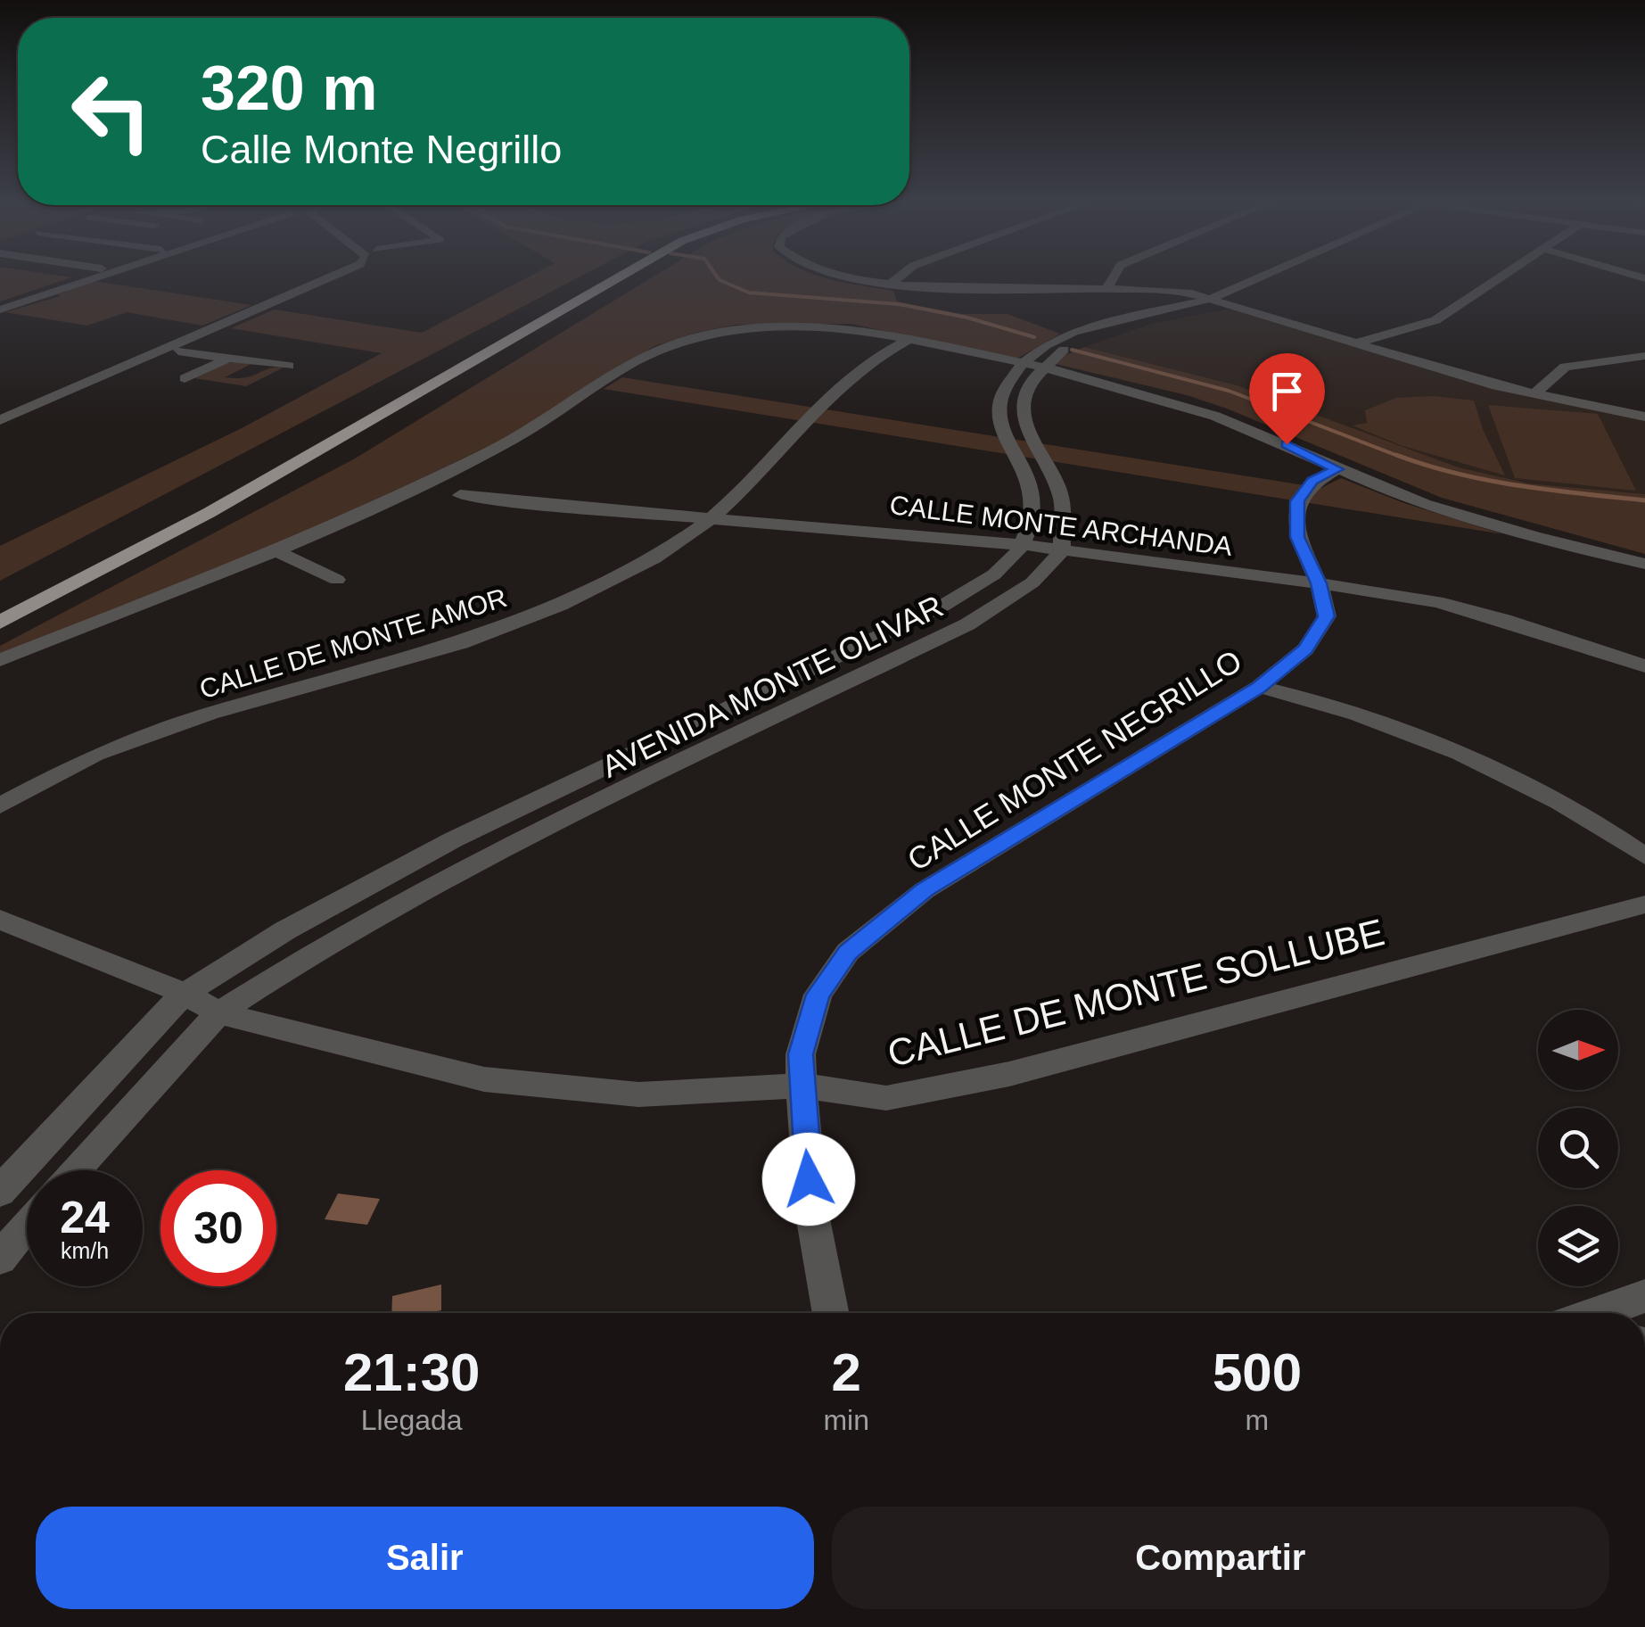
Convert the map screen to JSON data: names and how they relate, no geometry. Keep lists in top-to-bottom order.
{
  "streets": {
    "street": [
      "CALLE MONTE ARCHANDA",
      "CALLE DE MONTE AMOR",
      "AVENIDA MONTE OLIVAR",
      "CALLE MONTE NEGRILLO",
      "CALLE DE MONTE SOLLUBE"
    ]
  },
  "crossings": [
    ["CALLE MONTE ARCHANDA", "CALLE DE MONTE AMOR"],
    ["CALLE MONTE ARCHANDA", "AVENIDA MONTE OLIVAR"],
    ["CALLE MONTE ARCHANDA", "CALLE MONTE NEGRILLO"],
    ["AVENIDA MONTE OLIVAR", "CALLE DE MONTE SOLLUBE"],
    ["CALLE MONTE NEGRILLO", "CALLE DE MONTE SOLLUBE"]
  ],
  "north": "right",
  "page": {
    "turn": ["320 m", "Calle Monte Negrillo"],
    "speed": "24 km/h",
    "limit": "30",
    "eta": [
      "21:30",
      "Llegada",
      "2",
      "min",
      "500",
      "m"
    ],
    "buttons": ["Salir", "Compartir"]
  }
}
